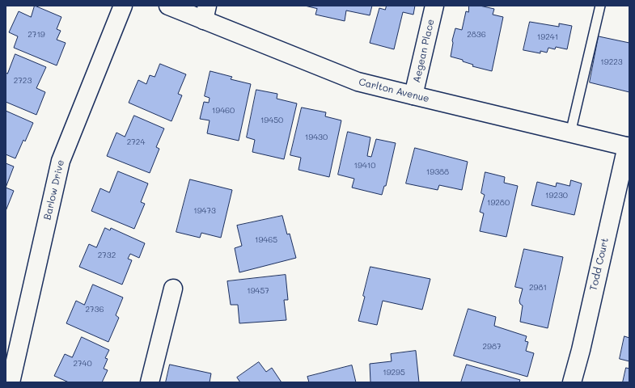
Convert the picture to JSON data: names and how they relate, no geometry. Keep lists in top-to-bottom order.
{
  "streets": {
    "street": [
      "Aegean Place",
      "Carlton Avenue",
      "Barlow Drive",
      "Todd Court"
    ]
  },
  "crossings": [
    ["Aegean Place", "Carlton Avenue"],
    ["Carlton Avenue", "Todd Court"]
  ],
  "house_numbers": [
    "2719",
    "2836",
    "19241",
    "19223",
    "2723",
    "19460",
    "19450",
    "19430",
    "2724",
    "19410",
    "19388",
    "19230",
    "19280",
    "19473",
    "19465",
    "2732",
    "2981",
    "19457",
    "2736",
    "2987",
    "2740",
    "19295"
  ]
}
